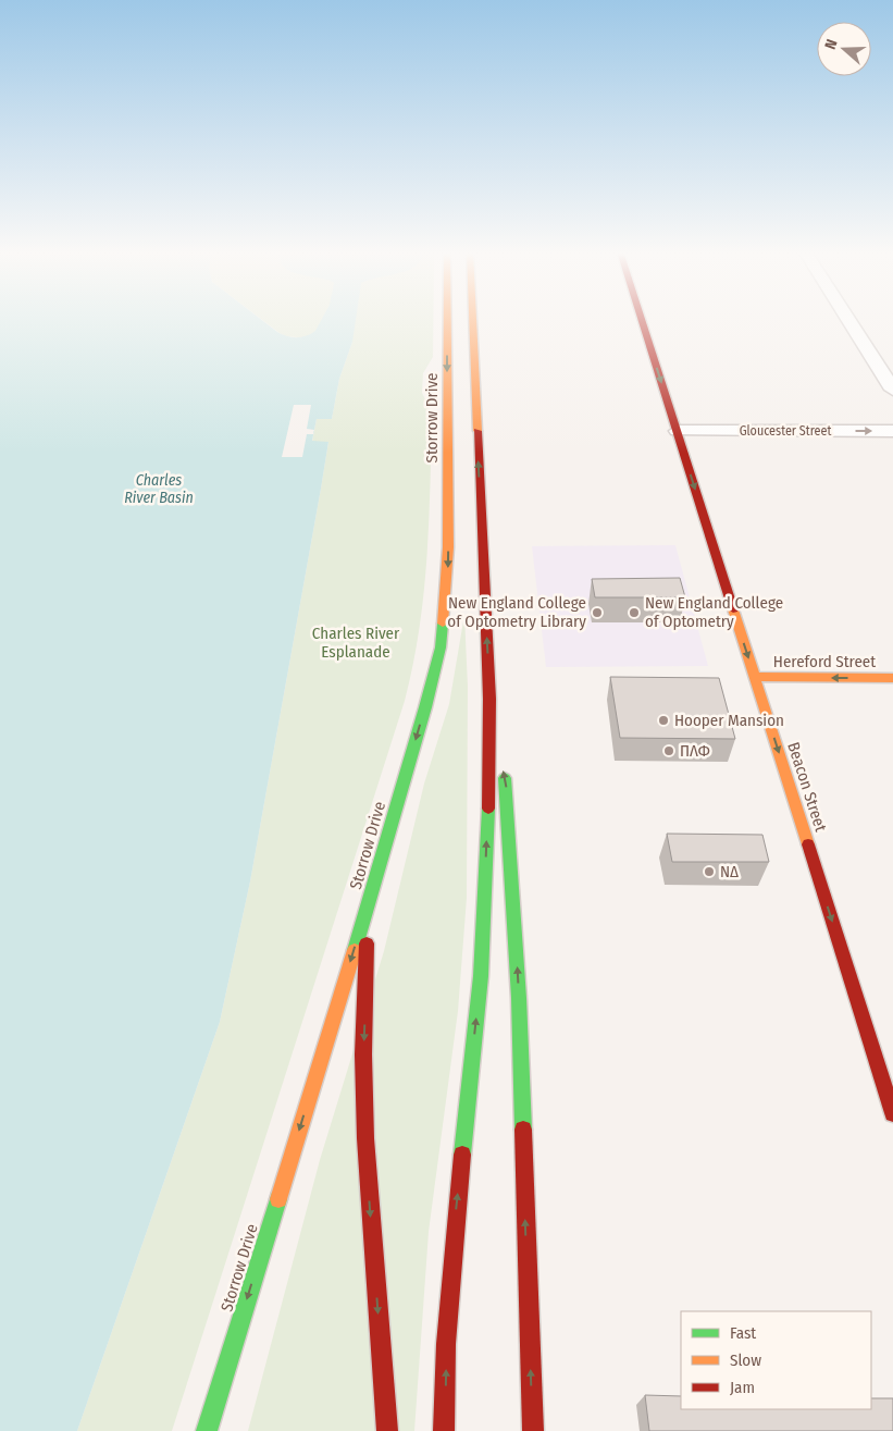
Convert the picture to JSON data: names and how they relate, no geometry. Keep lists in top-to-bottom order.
{
  "streets": {
    "main road": ["Storrow Drive", "Hereford Street", "Beacon Street"],
    "street": ["Gloucester Street"]
  },
  "crossings": [
    ["Gloucester Street", "Beacon Street"],
    ["Hereford Street", "Beacon Street"]
  ],
  "one_way": ["Gloucester Street", "Hereford Street", "Beacon Street"],
  "water": ["Charles River Basin"],
  "parks": ["Charles River Esplanade"],
  "places": [
    "New England College of Optometry Library",
    "New England College of Optometry",
    "Hooper Mansion",
    "ΠΛΦ",
    "ΝΔ"
  ],
  "legend": ["Fast", "Slow", "Jam"],
  "north": "left"
}
